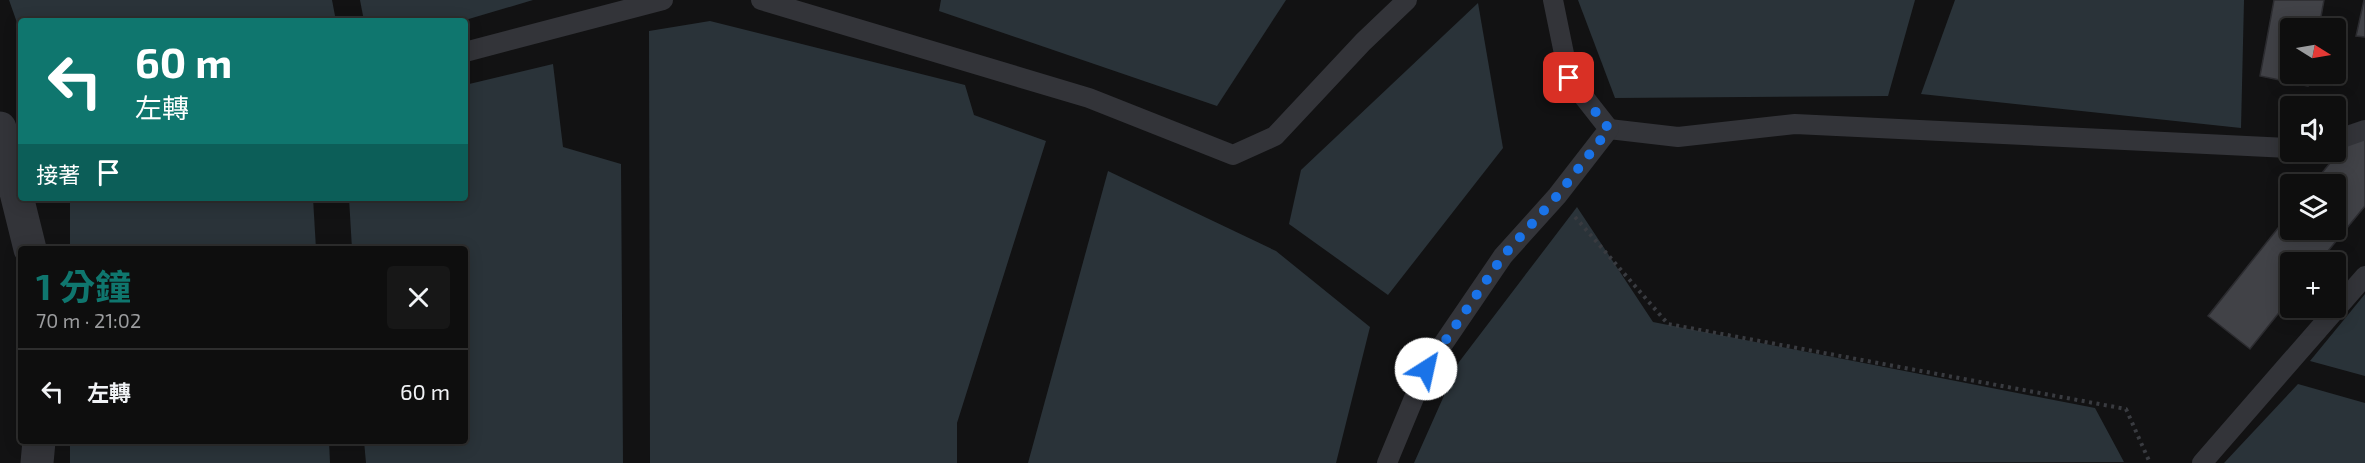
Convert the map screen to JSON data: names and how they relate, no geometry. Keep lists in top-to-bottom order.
{
  "north": "right",
  "page": {
    "map_buttons": "+",
    "turn": ["60 m", "左轉"],
    "then": "接著",
    "heading": ["1 分鐘", "70 m · 21:02"],
    "list": [
      {
        "name": "左轉",
        "value": "60 m"
      }
    ]
  }
}
